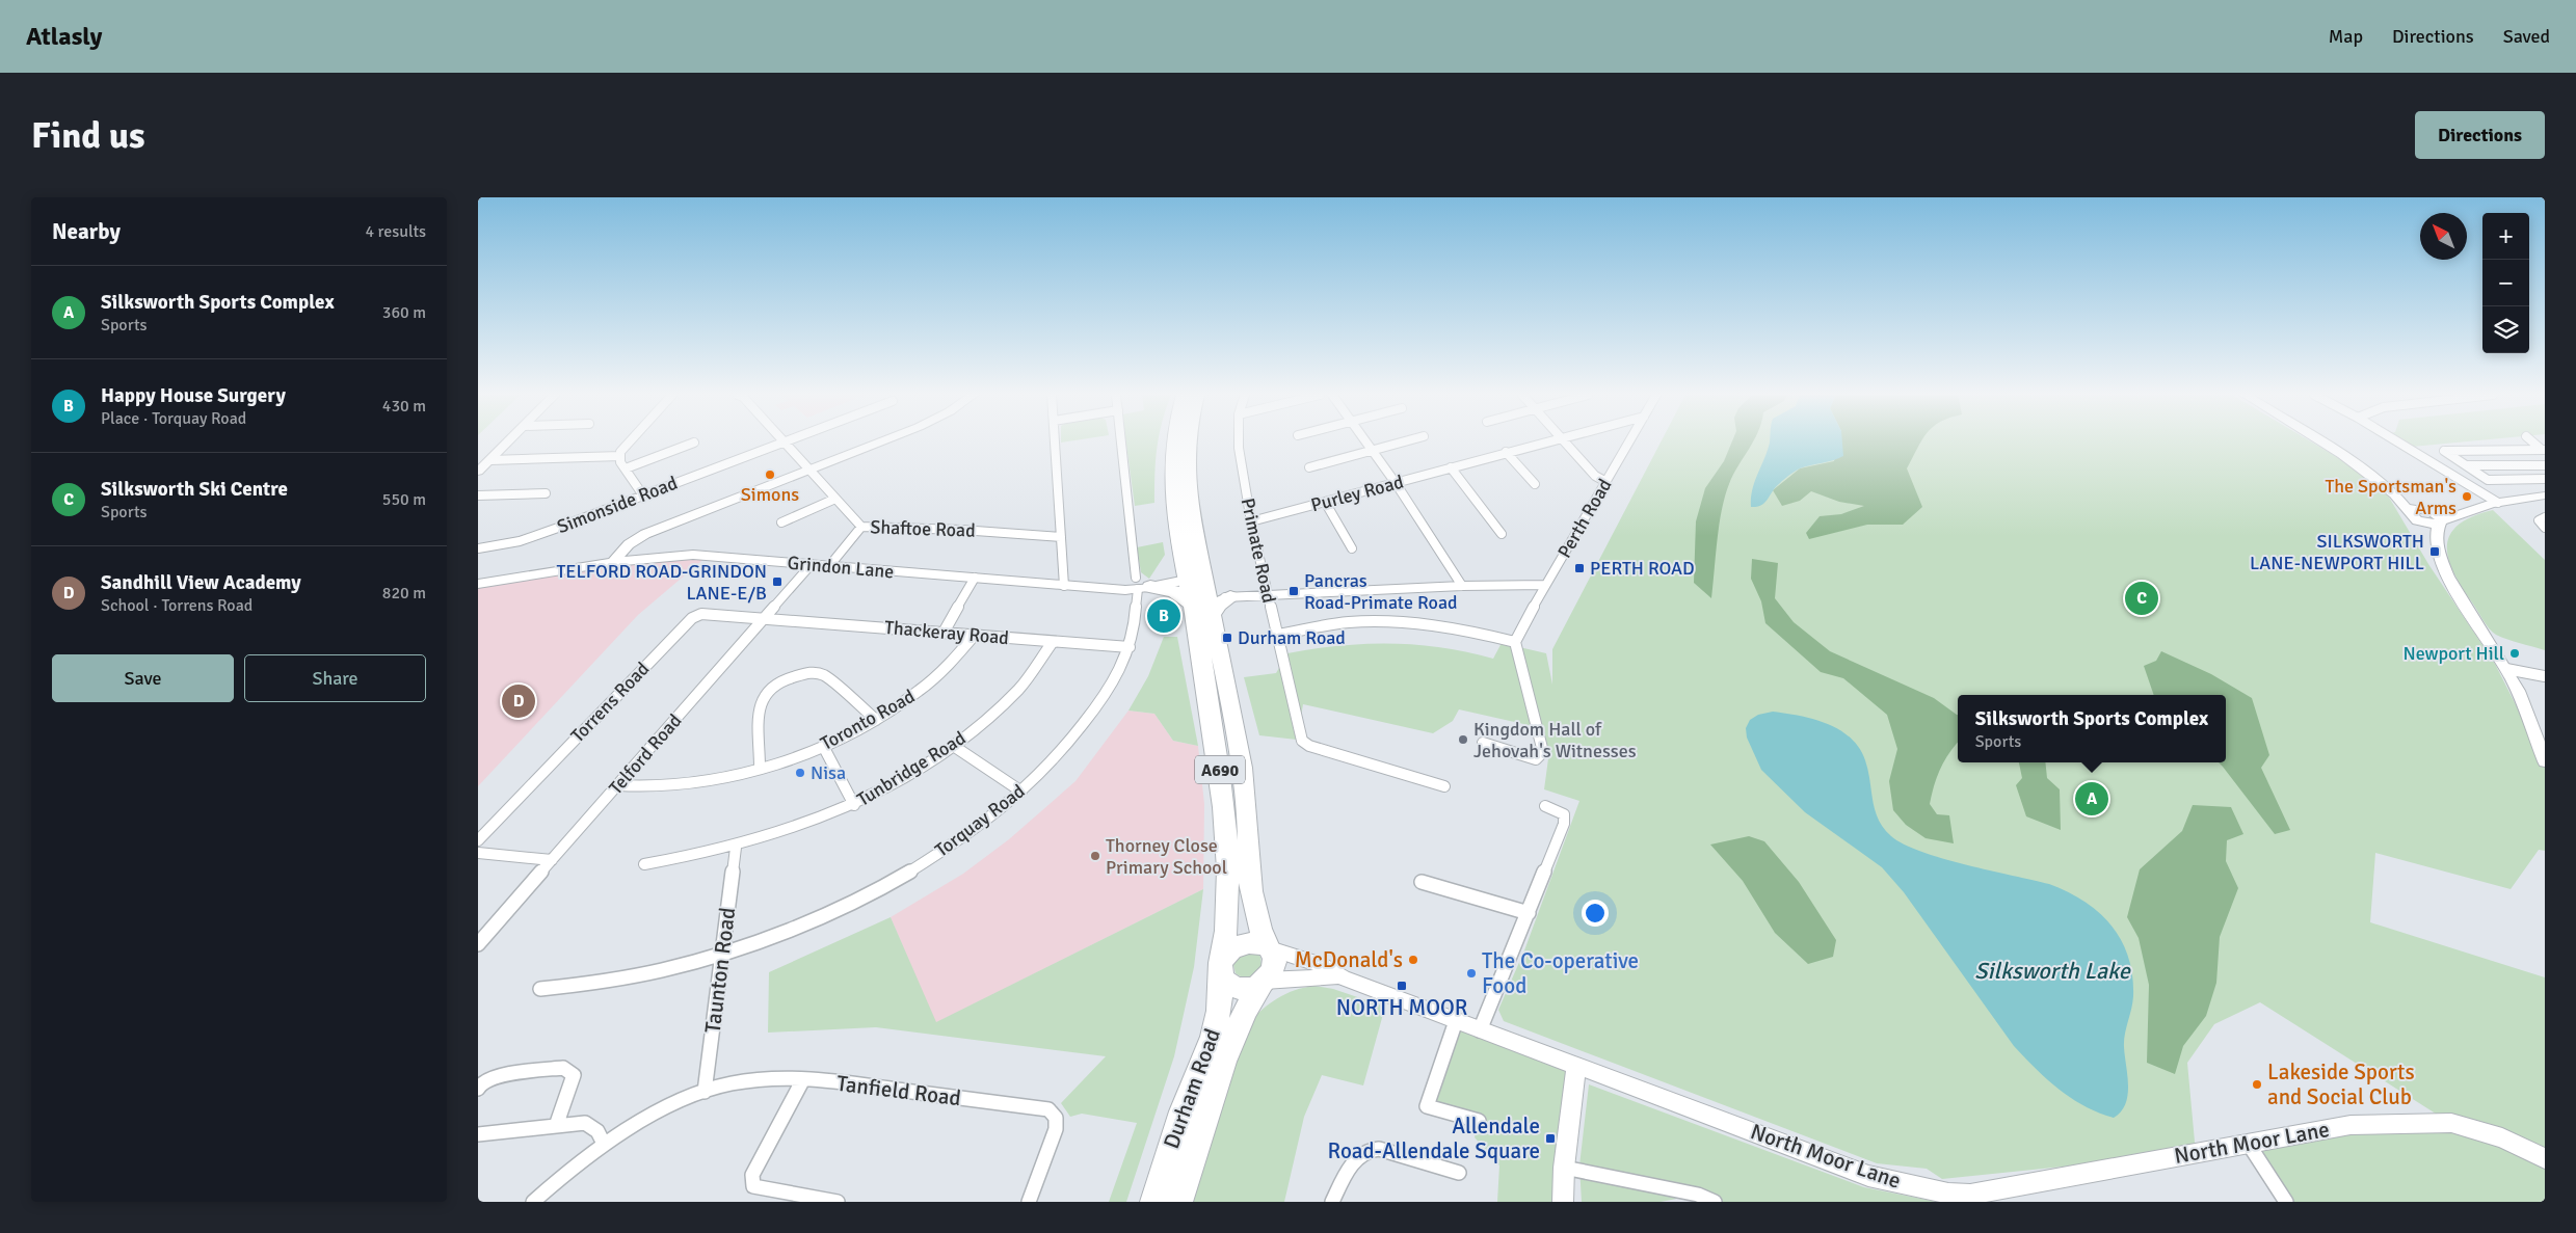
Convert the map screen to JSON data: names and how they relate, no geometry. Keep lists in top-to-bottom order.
{
  "streets": {
    "highway": ["A690", "Durham Road"],
    "street": [
      "Purley Road",
      "Simonside Road",
      "Perth Road",
      "Shaftoe Road",
      "Primate Road",
      "Grindon Lane",
      "Thackeray Road",
      "Torrens Road",
      "Toronto Road",
      "Telford Road",
      "Tunbridge Road",
      "Torquay Road",
      "Taunton Road",
      "Tanfield Road",
      "North Moor Lane"
    ]
  },
  "crossings": [
    ["Purley Road", "Primate Road"],
    ["Simonside Road", "Shaftoe Road"],
    ["Grindon Lane", "Telford Road"],
    ["Grindon Lane", "Torquay Road"],
    ["Grindon Lane", "Durham Road"],
    ["Thackeray Road", "Torrens Road"],
    ["Thackeray Road", "Toronto Road"],
    ["Thackeray Road", "Telford Road"],
    ["Thackeray Road", "Tunbridge Road"],
    ["Thackeray Road", "Torquay Road"],
    ["Torrens Road", "Telford Road"],
    ["Toronto Road", "Telford Road"],
    ["Tunbridge Road", "Taunton Road"],
    ["Torquay Road", "Taunton Road"],
    ["Taunton Road", "Tanfield Road"],
    ["Durham Road", "North Moor Lane"]
  ],
  "water": ["Silksworth Lake"],
  "places": {
    "other": [
      "Simons",
      "The Sportsman's Arms",
      "Newport Hill",
      "Kingdom Hall of Jehovah's Witnesses",
      "Nisa",
      "Thorney Close Primary School",
      "McDonald's",
      "The Co-operative Food",
      "Lakeside Sports and Social Club"
    ],
    "transit": [
      "SILKSWORTH LANE-NEWPORT HILL",
      "PERTH ROAD",
      "TELFORD ROAD-GRINDON LANE-E/B",
      "Pancras Road-Primate Road",
      "Durham Road",
      "NORTH MOOR",
      "Allendale Road-Allendale Square"
    ]
  },
  "north": "top left",
  "page": {
    "header": "Atlasly",
    "nav": ["Map", "Directions", "Saved"],
    "buttons": [
      "Directions",
      ["Save", "Share"]
    ],
    "title": "Find us",
    "heading": ["Nearby", "4 results"],
    "map_buttons": ["+", "−"],
    "list": [
      {
        "mark": "A",
        "name": "Silksworth Sports Complex",
        "note": "Sports",
        "value": "360 m"
      },
      {
        "mark": "B",
        "name": "Happy House Surgery",
        "note": "Place · Torquay Road",
        "value": "430 m"
      },
      {
        "mark": "C",
        "name": "Silksworth Ski Centre",
        "note": "Sports",
        "value": "550 m"
      },
      {
        "mark": "D",
        "name": "Sandhill View Academy",
        "note": "School · Torrens Road",
        "value": "820 m"
      }
    ],
    "pins": [
      "C",
      "B",
      "D",
      "A"
    ],
    "popup": ["Silksworth Sports Complex", "Sports"]
  }
}
